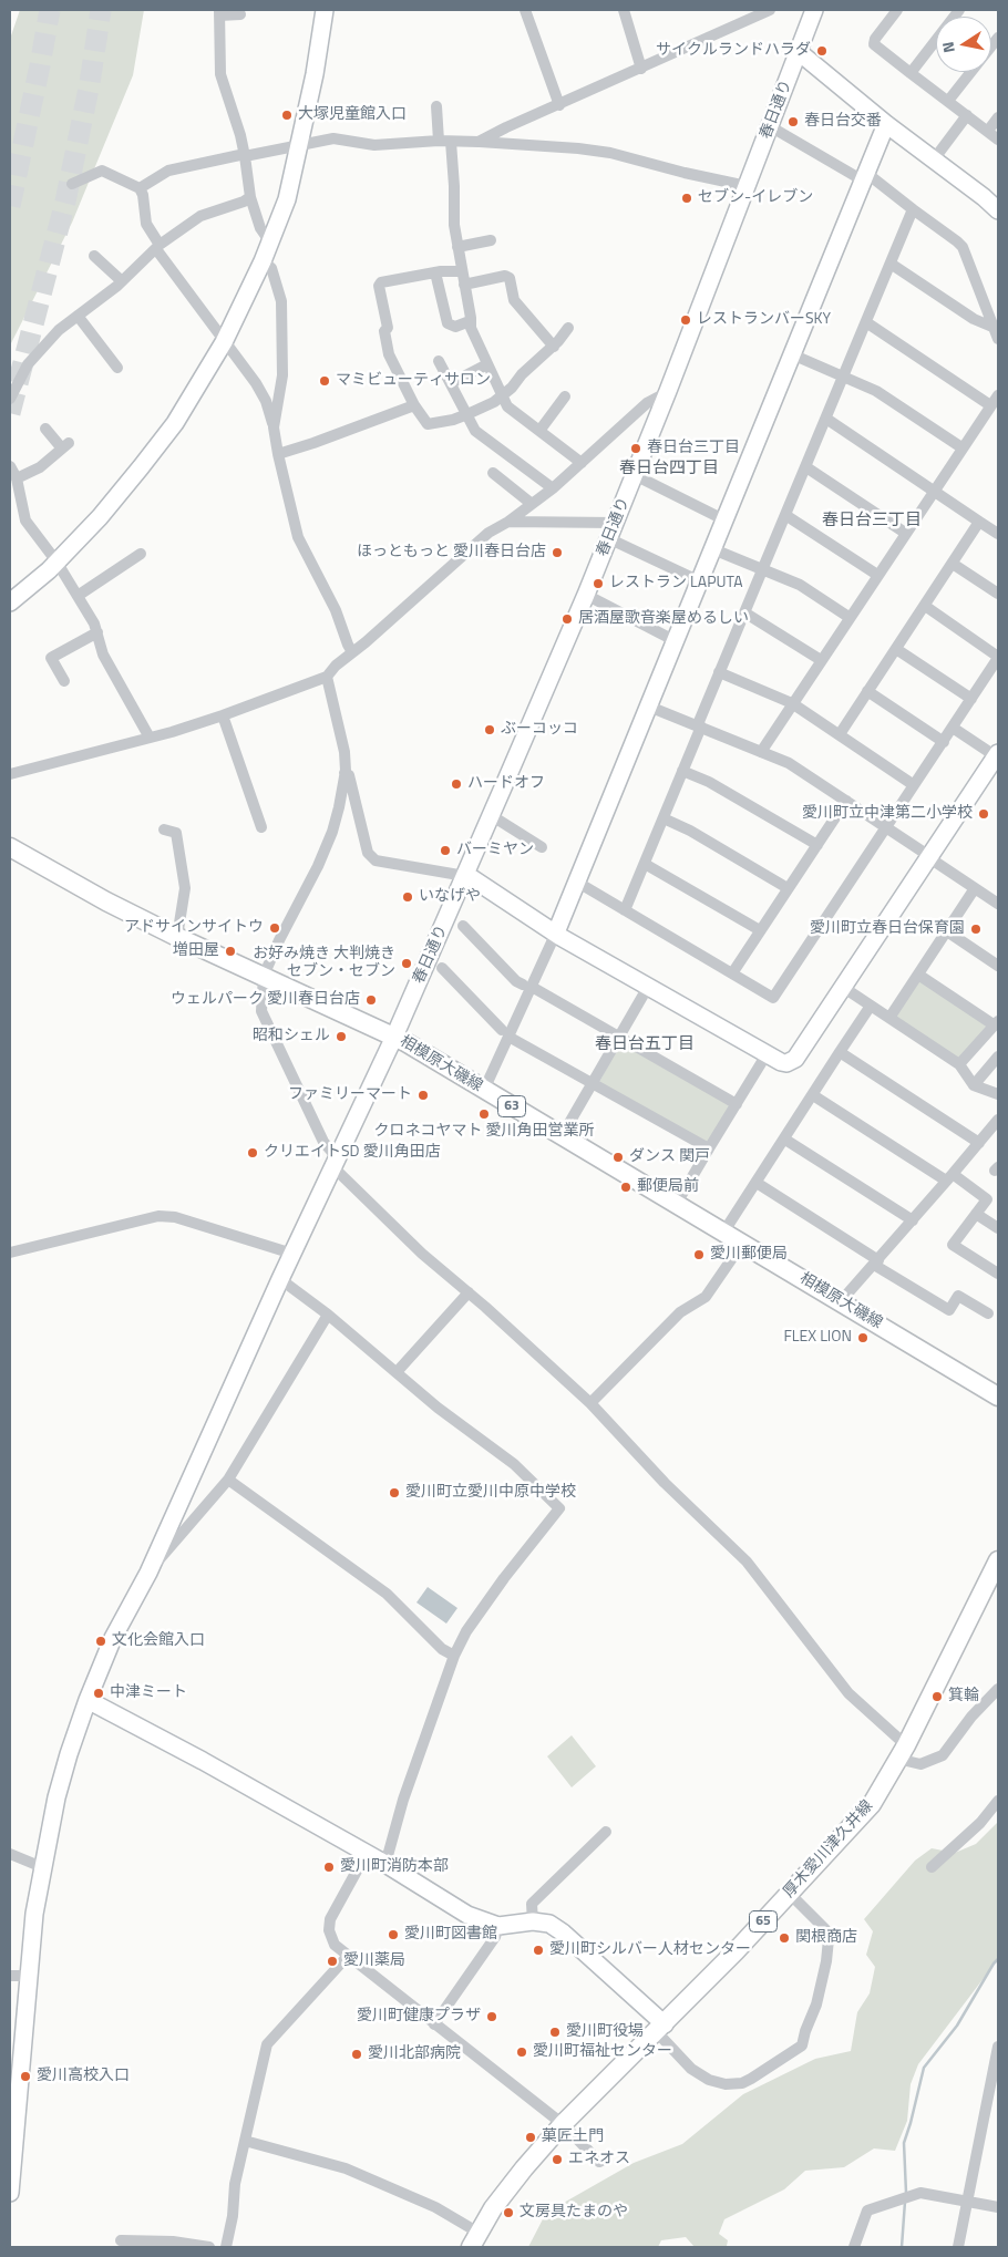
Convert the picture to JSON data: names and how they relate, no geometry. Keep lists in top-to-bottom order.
{
  "streets": {
    "main road": [
      "相模原大磯線",
      "63",
      "厚木愛川津久井線",
      "65"
    ],
    "street": ["春日通り"]
  },
  "crossings": [
    ["春日通り", "相模原大磯線"]
  ],
  "districts": ["春日台四丁目", "春日台三丁目", "春日台五丁目"],
  "places": [
    "サイクルランドハラダ",
    "大塚児童館入口",
    "春日台交番",
    "セブン-イレブン",
    "レストランバーSKY",
    "マミビューティサロン",
    "春日台三丁目",
    "ほっともっと 愛川春日台店",
    "レストラン LAPUTA",
    "居酒屋歌音楽屋めるしい",
    "ぶーコッコ",
    "ハードオフ",
    "愛川町立中津第二小学校",
    "バーミヤン",
    "いなげや",
    "アドサインサイトウ",
    "愛川町立春日台保育園",
    "増田屋",
    "お好み焼き 大判焼き セブン・セブン",
    "ウェルパーク 愛川春日台店",
    "昭和シェル",
    "ファミリーマート",
    "クロネコヤマト 愛川角田営業所",
    "クリエイトSD 愛川角田店",
    "ダンス 関戸",
    "郵便局前",
    "愛川郵便局",
    "FLEX LION",
    "愛川町立愛川中原中学校",
    "文化会館入口",
    "中津ミート",
    "箕輪",
    "愛川町消防本部",
    "愛川町図書館",
    "関根商店",
    "愛川町シルバー人材センター",
    "愛川薬局",
    "愛川町健康プラザ",
    "愛川町役場",
    "愛川町福祉センター",
    "愛川北部病院",
    "愛川高校入口",
    "菓匠土門",
    "エネオス",
    "文房具たまのや"
  ],
  "north": "left"
}
